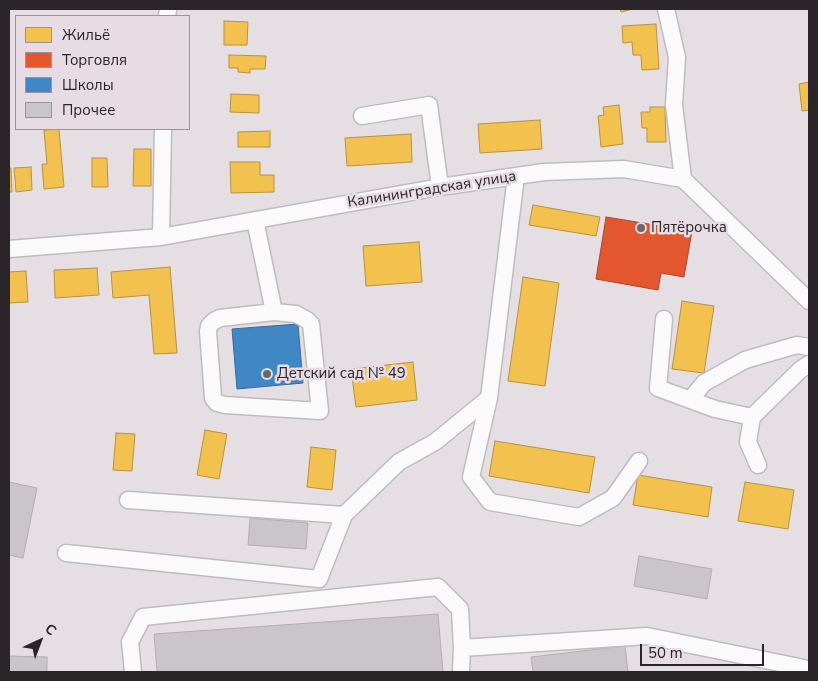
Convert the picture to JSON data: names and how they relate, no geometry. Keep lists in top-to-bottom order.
{
  "streets": {
    "street": ["Калининградская улица"]
  },
  "places": ["Пятёрочка", "Детский сад № 49"],
  "legend": [
    "Жильё",
    "Торговля",
    "Школы",
    "Прочее"
  ],
  "scale_bar": "50 m",
  "north": "top right"
}
